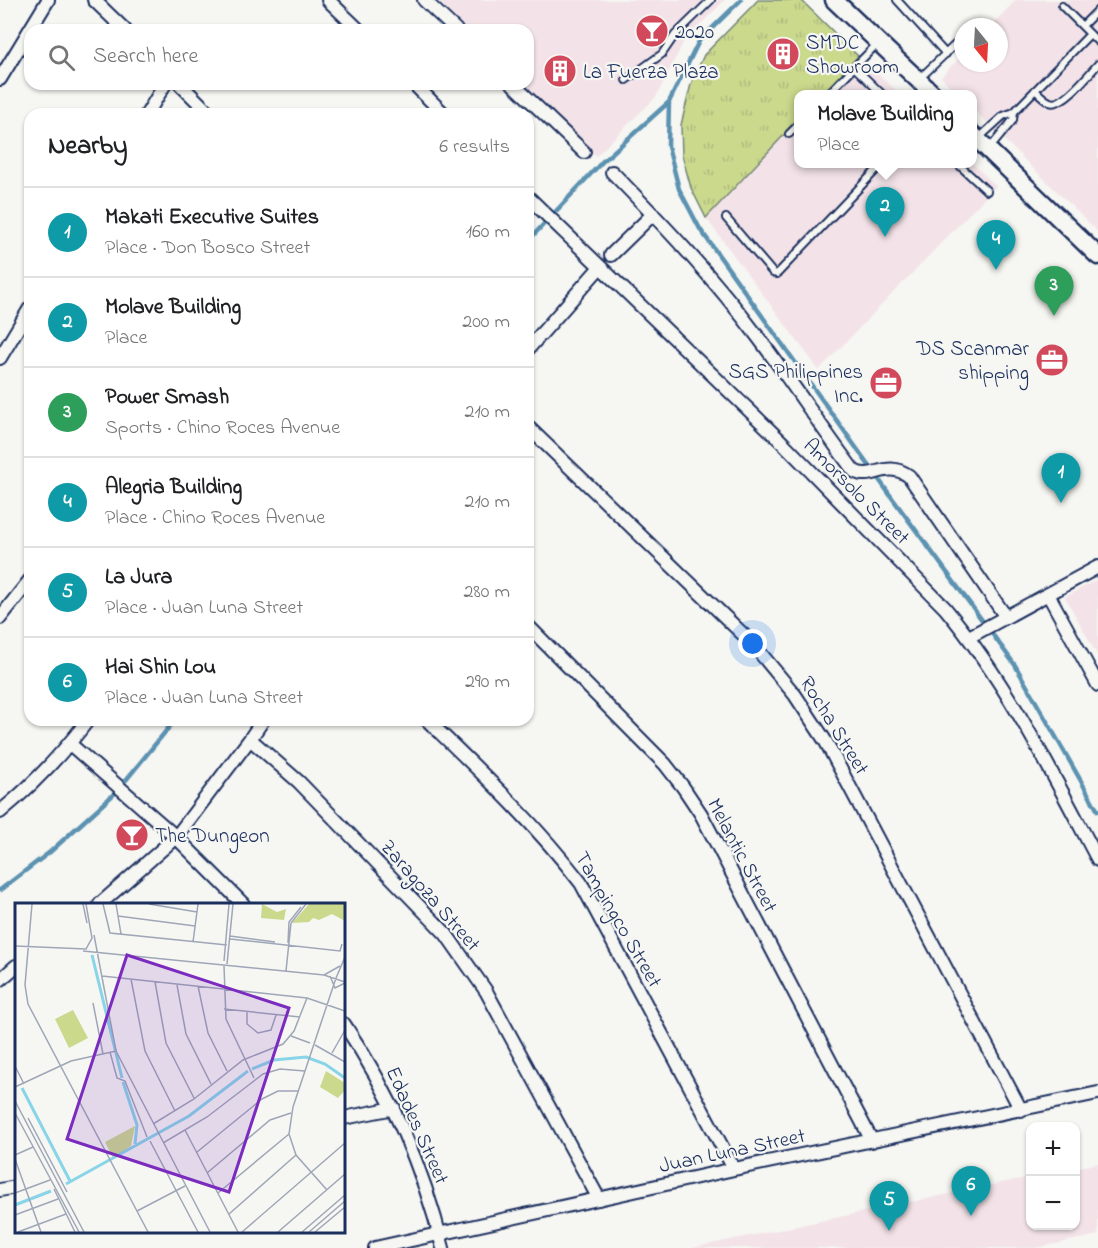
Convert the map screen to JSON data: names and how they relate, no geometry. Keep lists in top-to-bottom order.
{
  "streets": {
    "street": [
      "Amorsolo Street",
      "Rocha Street",
      "Melantic Street",
      "Zaragoza Street",
      "Tampingco Street",
      "Edades Street",
      "Juan Luna Street"
    ]
  },
  "crossings": [
    ["Rocha Street", "Juan Luna Street"],
    ["Melantic Street", "Juan Luna Street"],
    ["Zaragoza Street", "Juan Luna Street"],
    ["Tampingco Street", "Juan Luna Street"],
    ["Edades Street", "Juan Luna Street"]
  ],
  "places": {
    "bar": ["2020", "The Dungeon"],
    "building": ["SMDC Showroom", "La Fuerza Plaza"],
    "office": ["DS Scanmar shipping", "SGS Philippines Inc."]
  },
  "north": "bottom",
  "page": {
    "search": "Search here",
    "popup": ["Molave Building", "Place"],
    "heading": ["Nearby", "6 results"],
    "list": [
      {
        "mark": "1",
        "name": "Makati Executive Suites",
        "note": "Place · Don Bosco Street",
        "value": "160 m"
      },
      {
        "mark": "2",
        "name": "Molave Building",
        "note": "Place",
        "value": "200 m"
      },
      {
        "mark": "3",
        "name": "Power Smash",
        "note": "Sports · Chino Roces Avenue",
        "value": "210 m"
      },
      {
        "mark": "4",
        "name": "Alegria Building",
        "note": "Place · Chino Roces Avenue",
        "value": "210 m"
      },
      {
        "mark": "5",
        "name": "La Jura",
        "note": "Place · Juan Luna Street",
        "value": "280 m"
      },
      {
        "mark": "6",
        "name": "Hai Shin Lou",
        "note": "Place · Juan Luna Street",
        "value": "290 m"
      }
    ],
    "pins": [
      "2",
      "4",
      "3",
      "1",
      "6",
      "5"
    ],
    "map_buttons": ["+", "−"]
  }
}
